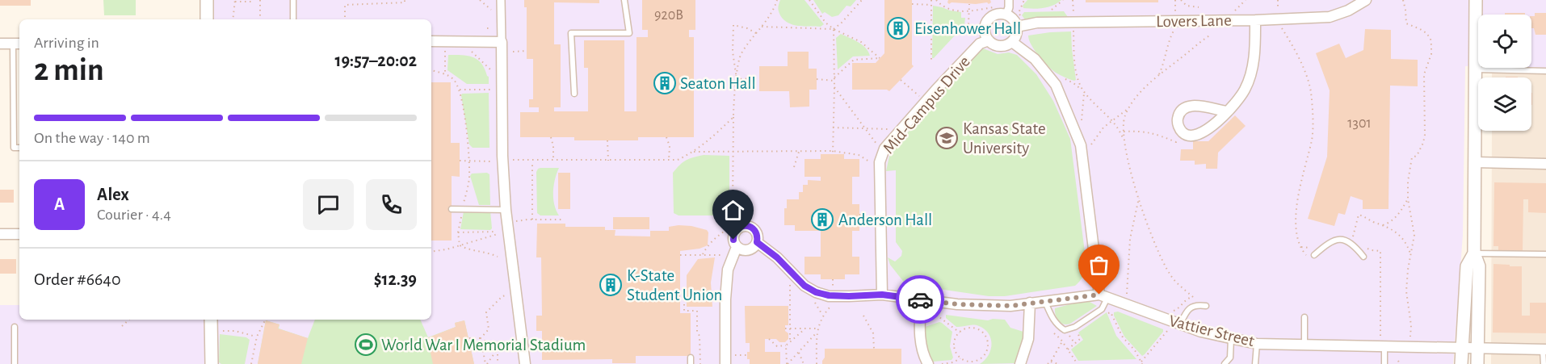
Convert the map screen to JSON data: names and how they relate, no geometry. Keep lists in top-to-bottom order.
{
  "streets": {
    "street": ["Lovers Lane", "Mid-Campus Drive", "Vattier Street"]
  },
  "crossings": [
    ["Lovers Lane", "Mid-Campus Drive"],
    ["Mid-Campus Drive", "Vattier Street"]
  ],
  "places": {
    "building": [
      "Eisenhower Hall",
      "Seaton Hall",
      "Anderson Hall",
      "K-State Student Union"
    ],
    "school or university": ["Kansas State University"],
    "sports": ["World War I Memorial Stadium"]
  },
  "house_numbers": ["920B", "1301"],
  "page": {
    "heading": ["2 min", "Arriving in", "19:57–20:02"],
    "panel": [
      "Alex",
      "Courier · 4.4",
      "Order #6640",
      "$12.39"
    ],
    "bar": "On the way · 140 m",
    "round": "A"
  }
}
